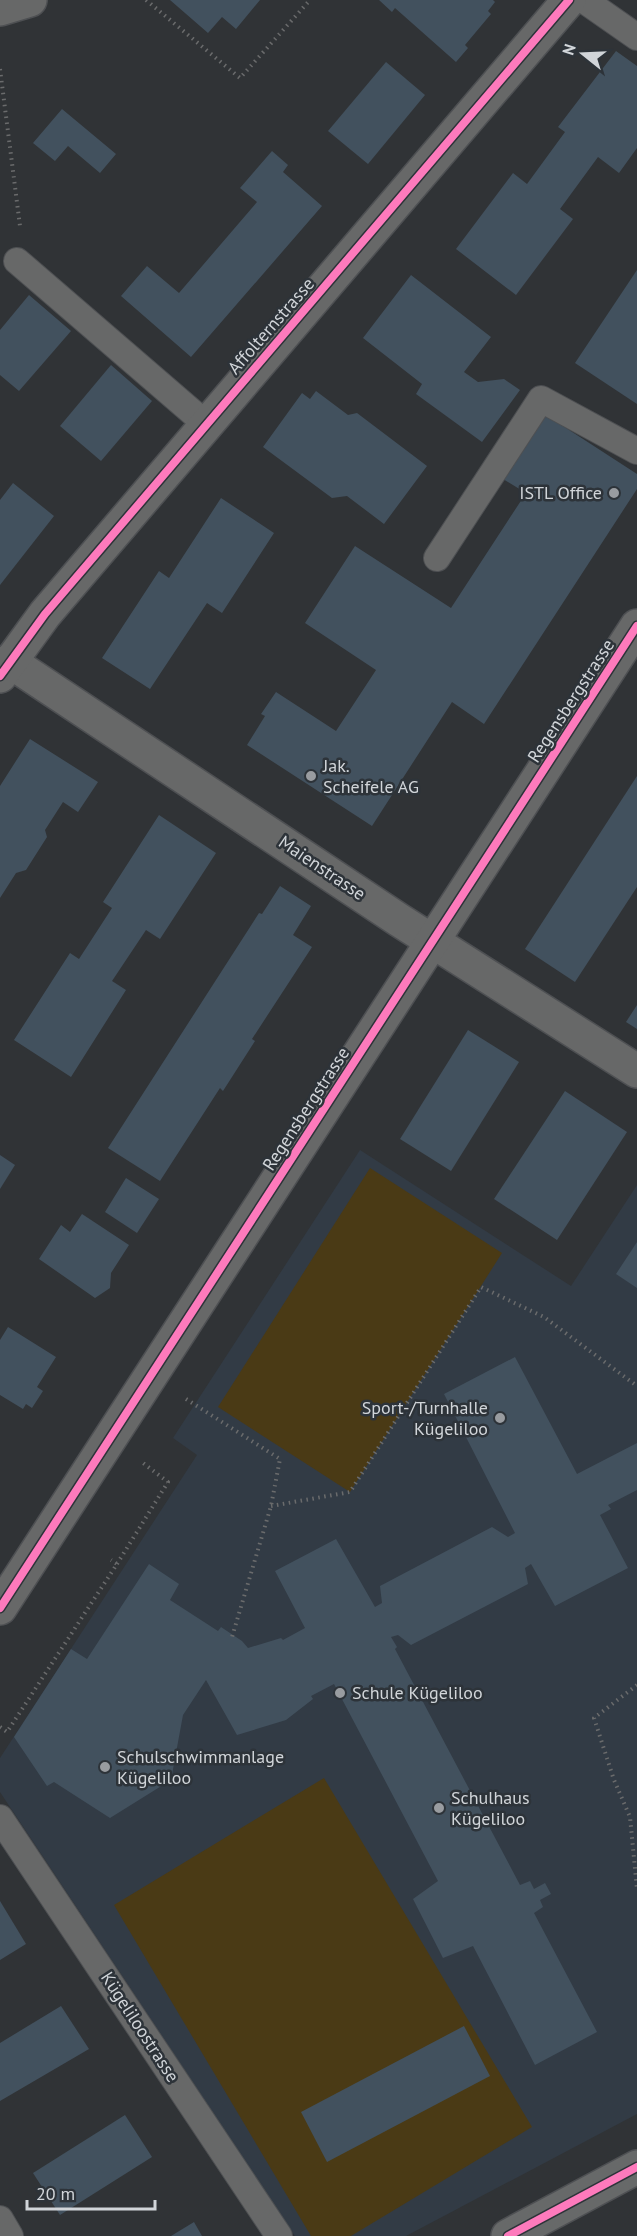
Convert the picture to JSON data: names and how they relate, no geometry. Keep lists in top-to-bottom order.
{
  "streets": {
    "street": ["Affolternstrasse", "Regensbergstrasse", "Maienstrasse"],
    "lane": ["Kügeliloostrasse"]
  },
  "crossings": [
    ["Affolternstrasse", "Maienstrasse"],
    ["Regensbergstrasse", "Maienstrasse"]
  ],
  "places": [
    "ISTL Office",
    "Jak. Scheifele AG",
    "Sport-/Turnhalle Kügeliloo",
    "Schule Kügeliloo",
    "Schulschwimmanlage Kügeliloo",
    "Schulhaus Kügeliloo"
  ],
  "scale_bar": "20 m",
  "north": "left"
}
